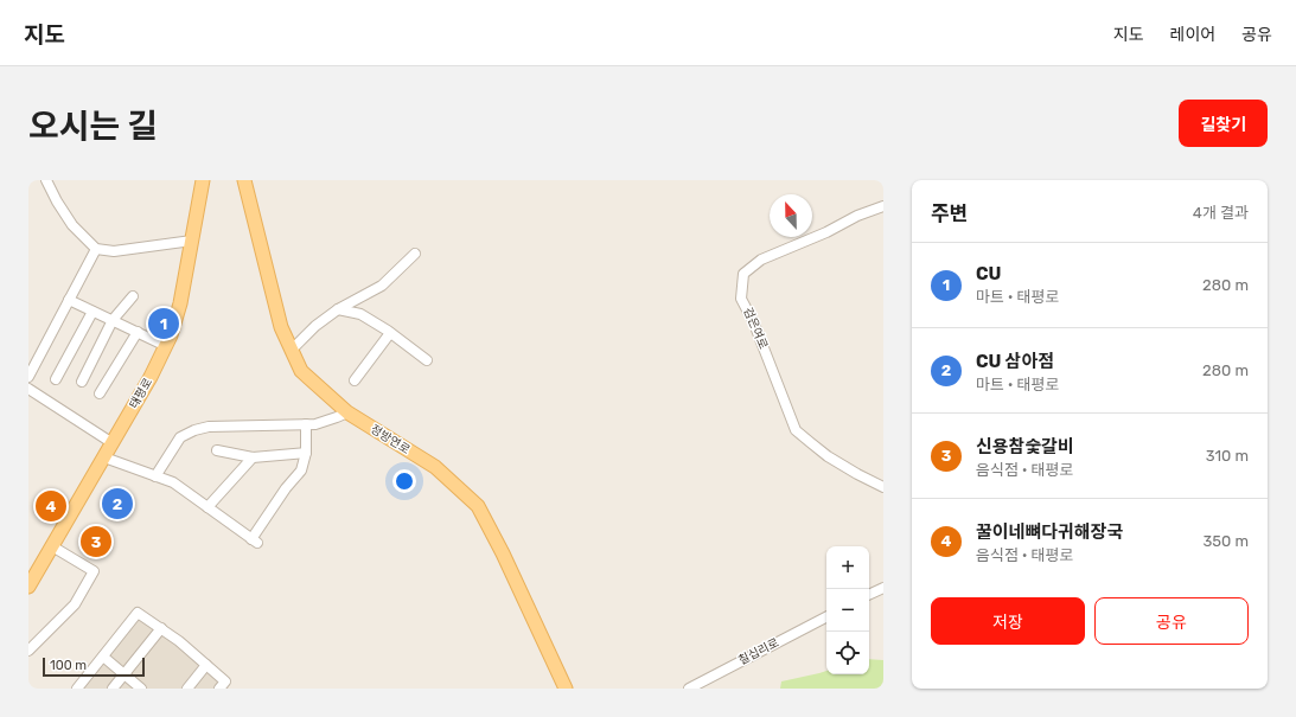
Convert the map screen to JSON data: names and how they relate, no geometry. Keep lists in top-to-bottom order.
{
  "streets": {
    "main road": ["태평로", "정방연로"],
    "street": ["검은여로", "칠십리로"]
  },
  "scale_bar": "100 m",
  "north": "top",
  "page": {
    "header": "지도",
    "nav": ["지도", "레이어", "공유"],
    "title": "오시는 길",
    "buttons": [
      "길찾기",
      ["저장", "공유"]
    ],
    "heading": ["주변", "4개 결과"],
    "list": [
      {
        "mark": "1",
        "name": "CU",
        "note": "마트 · 태평로",
        "value": "280 m"
      },
      {
        "mark": "2",
        "name": "CU 삼아점",
        "note": "마트 · 태평로",
        "value": "280 m"
      },
      {
        "mark": "3",
        "name": "신용참숯갈비",
        "note": "음식점 · 태평로",
        "value": "310 m"
      },
      {
        "mark": "4",
        "name": "꿀이네뼈다귀해장국",
        "note": "음식점 · 태평로",
        "value": "350 m"
      }
    ],
    "pins": [
      "1",
      "2",
      "4",
      "3"
    ],
    "map_buttons": ["+", "−"],
    "scale": "100 m"
  }
}
